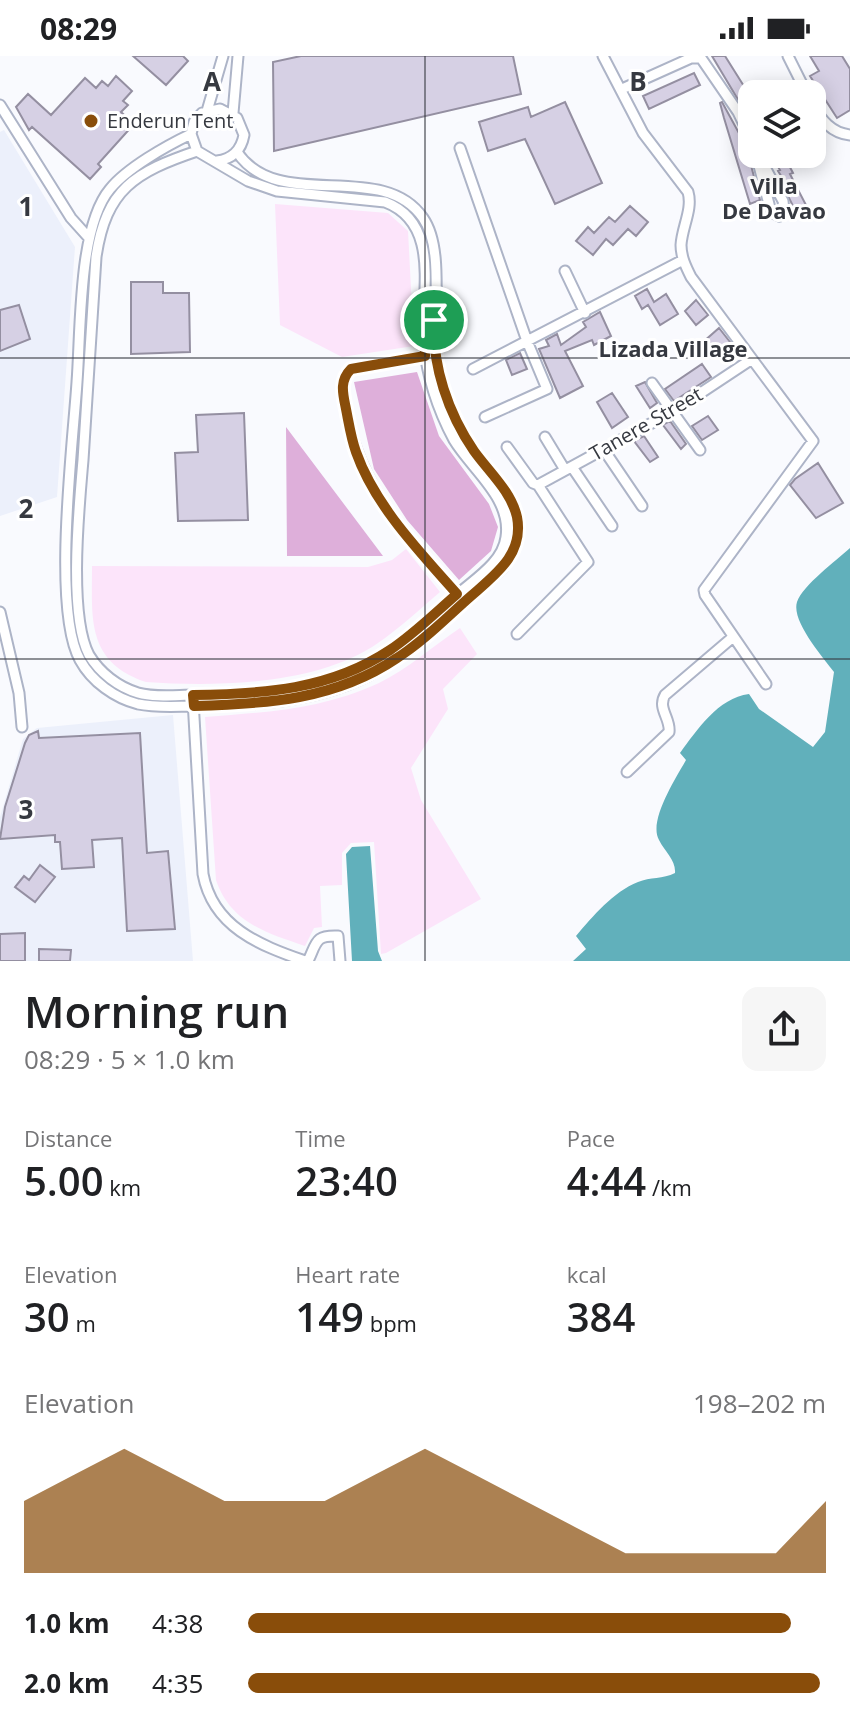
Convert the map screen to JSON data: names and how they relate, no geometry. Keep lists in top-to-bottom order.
{
  "streets": {
    "street": ["Tanere Street"]
  },
  "districts": ["Villa De Davao", "Lizada Village"],
  "places": ["Enderun Tent"],
  "page": {
    "status": "08:29",
    "heading": ["Morning run", "08:29 · 5 × 1.0 km"],
    "stats": [
      ["Distance", "5.00 km"],
      ["Time", "23:40"],
      ["Pace", "4:44 /km"],
      ["Elevation", "30 m"],
      ["Heart rate", "149 bpm"],
      ["kcal", "384"]
    ],
    "chart": ["Elevation", "198–202 m"],
    "list": [
      {
        "name": "1.0 km",
        "note": "4:38"
      },
      {
        "name": "2.0 km",
        "note": "4:35"
      }
    ]
  },
  "grid": {
    "columns": ["A", "B"],
    "rows": ["1", "2", "3"]
  }
}
